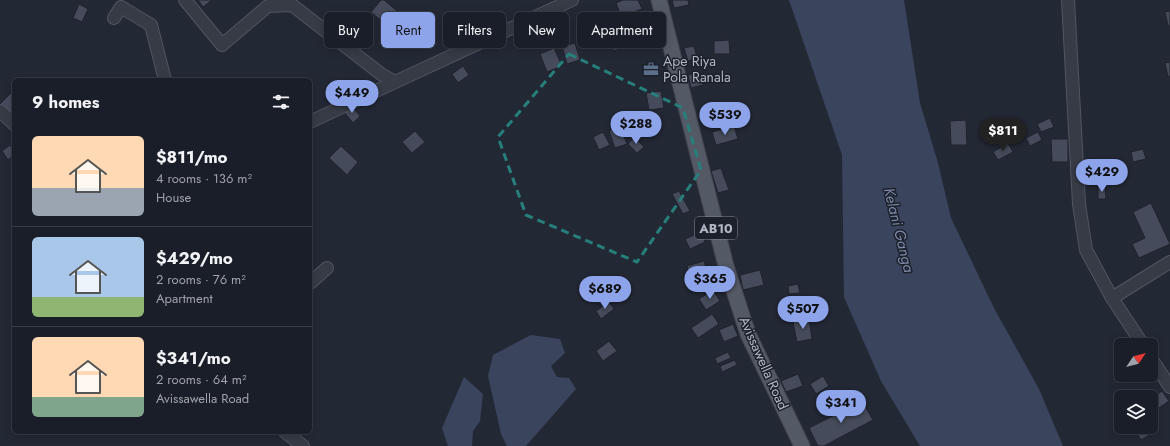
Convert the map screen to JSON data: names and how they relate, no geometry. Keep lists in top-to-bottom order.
{
  "streets": {
    "main road": ["AB10", "Avissawella Road"]
  },
  "water": ["Kelani Ganga"],
  "places": {
    "office": ["Ape Riya Pola Ranala"]
  },
  "north": "top right",
  "page": {
    "chip": [
      "Buy",
      "Rent",
      "Filters",
      "New",
      "Apartment"
    ],
    "heading": "9 homes",
    "price": [
      "$449",
      "$539",
      "$288",
      "$811",
      "$429",
      "$365",
      "$689",
      "$507",
      "$341"
    ],
    "list": [
      {
        "name": "$811/mo",
        "note": "4 rooms · 136 m² · House"
      },
      {
        "name": "$429/mo",
        "note": "2 rooms · 76 m² · Apartment"
      },
      {
        "name": "$341/mo",
        "note": "2 rooms · 64 m² · Avissawella Road"
      }
    ]
  }
}
